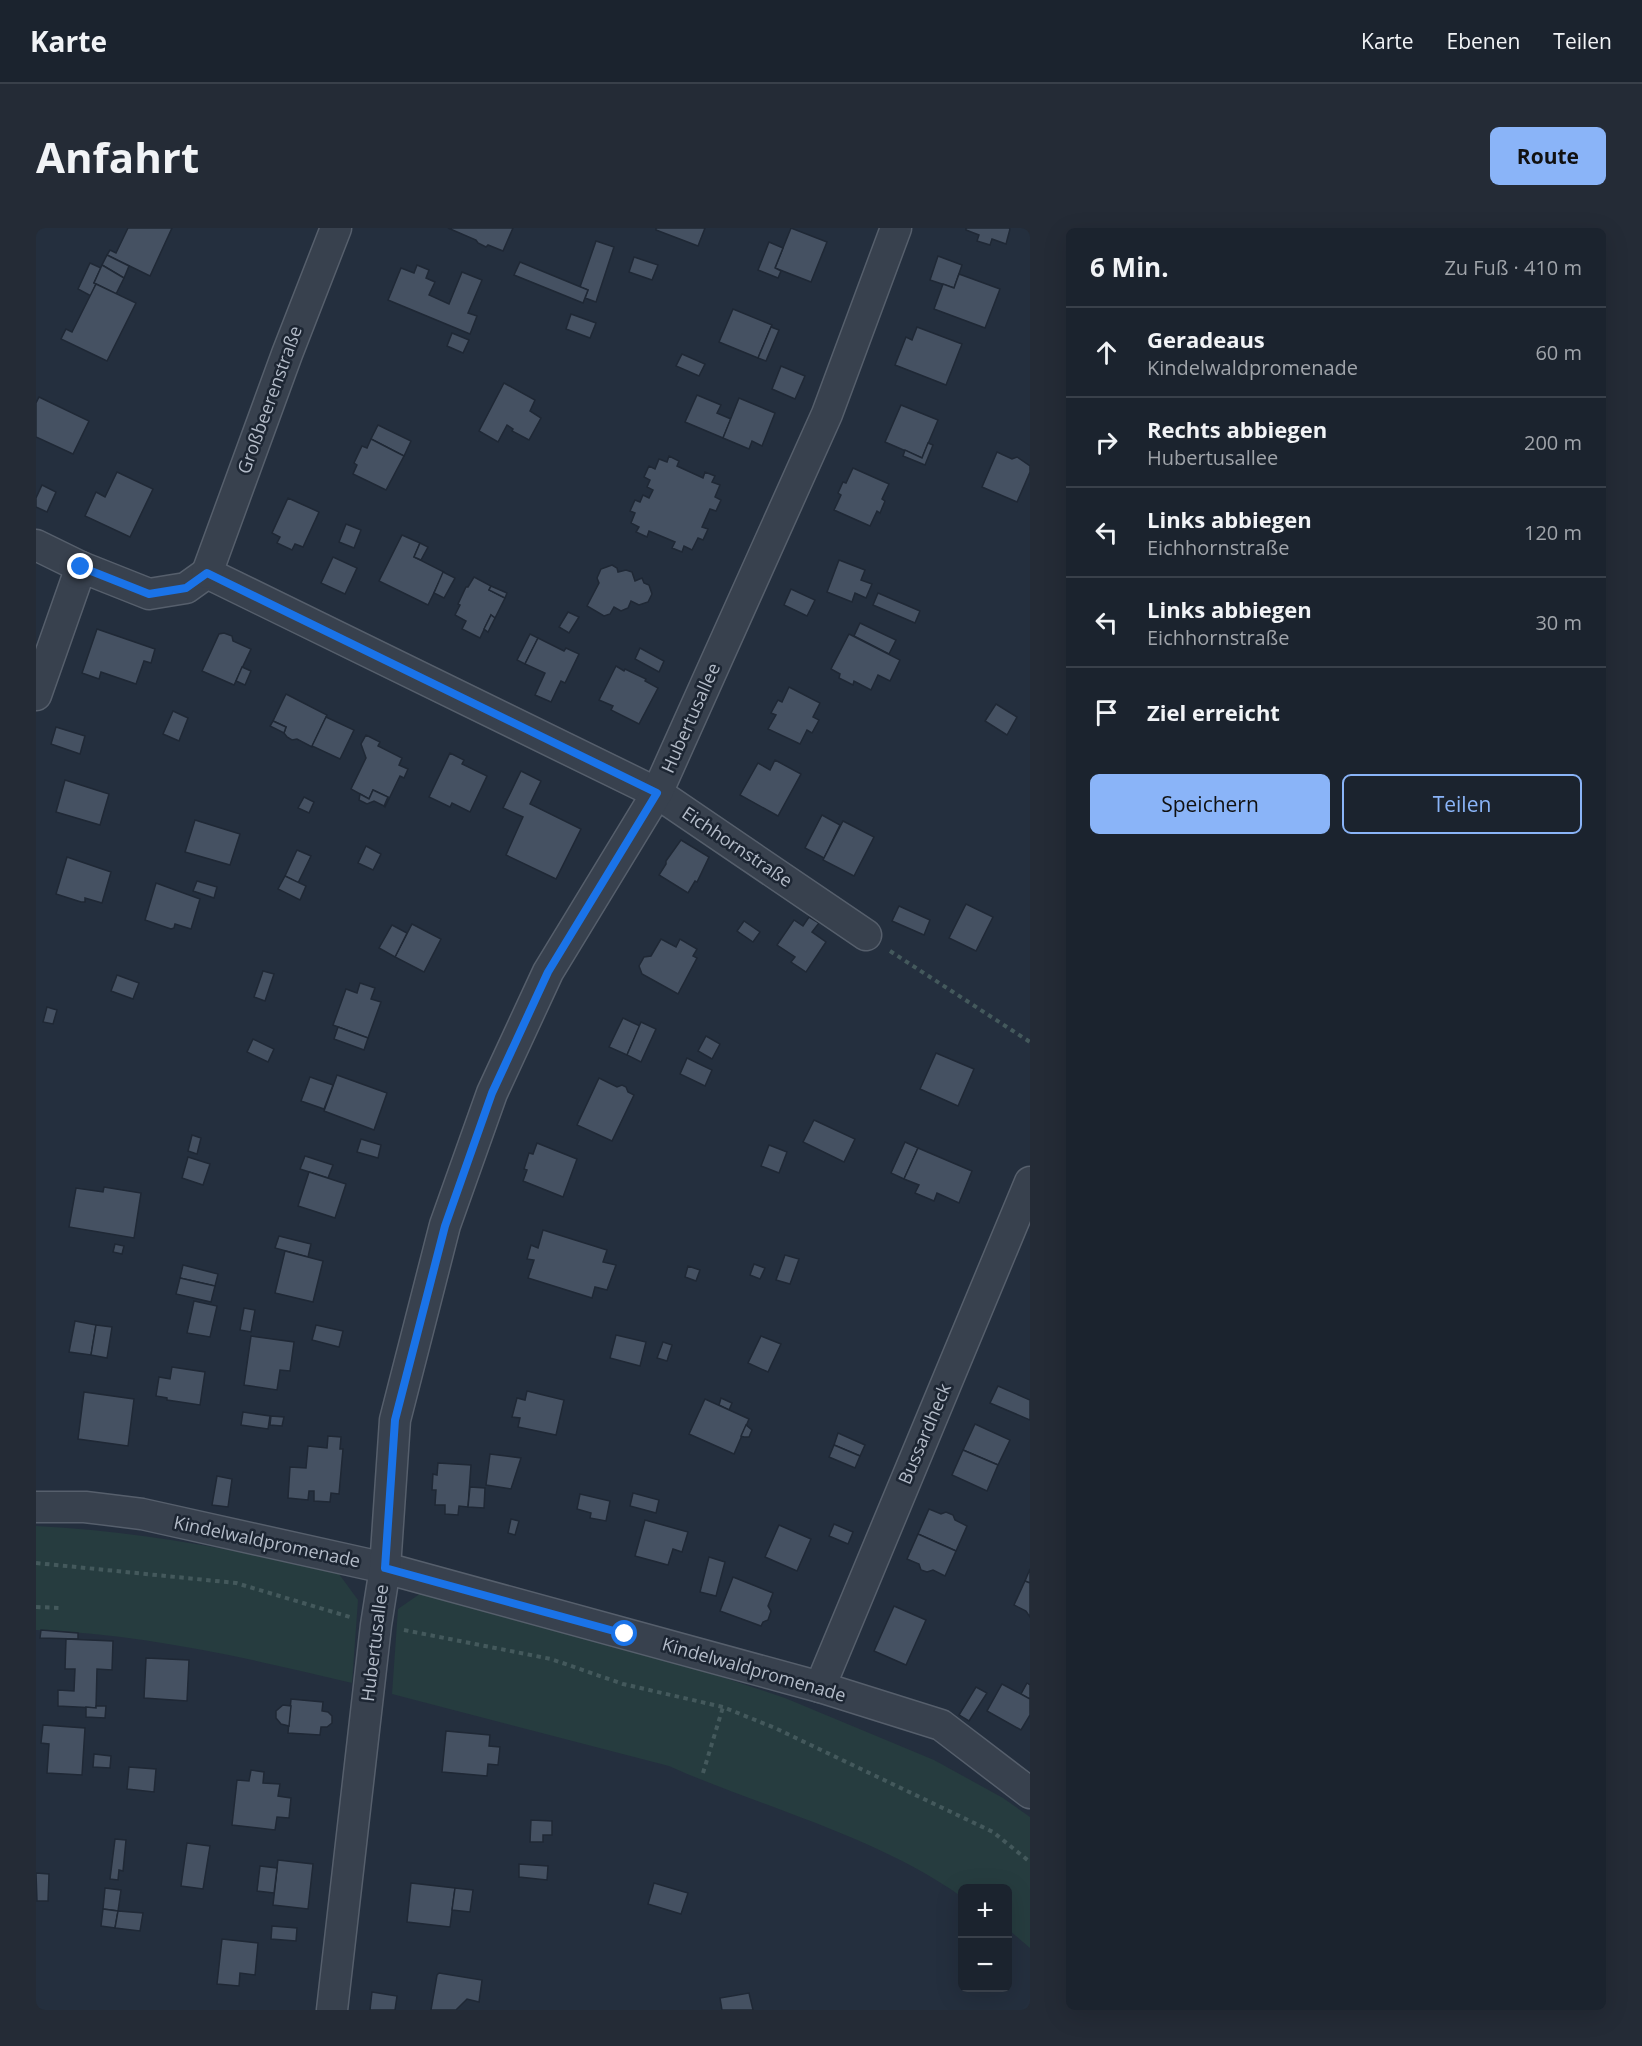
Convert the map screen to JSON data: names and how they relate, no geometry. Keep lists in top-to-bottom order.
{
  "streets": {
    "street": [
      "Großbeerenstraße",
      "Hubertusallee",
      "Eichhornstraße",
      "Bussardheck",
      "Kindelwaldpromenade"
    ]
  },
  "crossings": [
    ["Großbeerenstraße", "Eichhornstraße"],
    ["Hubertusallee", "Eichhornstraße"],
    ["Hubertusallee", "Kindelwaldpromenade"],
    ["Bussardheck", "Kindelwaldpromenade"]
  ],
  "page": {
    "header": "Karte",
    "nav": ["Karte", "Ebenen", "Teilen"],
    "buttons": [
      "Route",
      ["Speichern", "Teilen"]
    ],
    "title": "Anfahrt",
    "heading": ["6 Min.", "Zu Fuß · 410 m"],
    "list": [
      ["Geradeaus", "Kindelwaldpromenade", "60 m"],
      ["Rechts abbiegen", "Hubertusallee", "200 m"],
      ["Links abbiegen", "Eichhornstraße", "120 m"],
      ["Links abbiegen", "Eichhornstraße", "30 m"],
      "Ziel erreicht"
    ],
    "map_buttons": ["+", "−"]
  }
}
